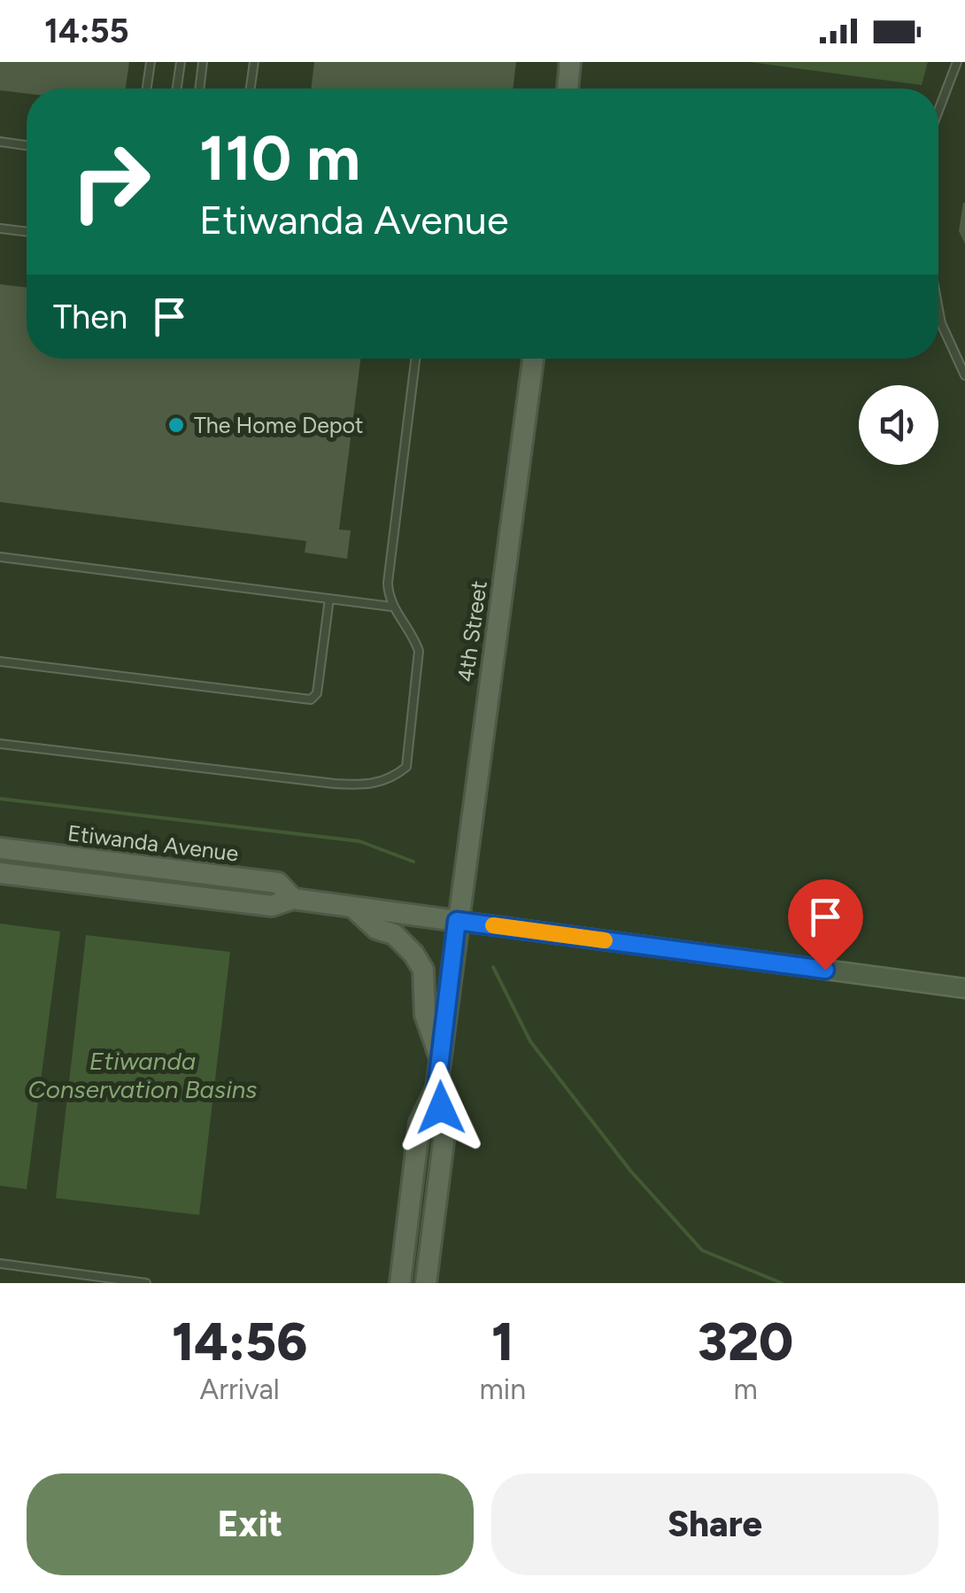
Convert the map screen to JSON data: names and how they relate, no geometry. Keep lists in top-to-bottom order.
{
  "streets": {
    "main road": ["4th Street", "Etiwanda Avenue"]
  },
  "crossings": [
    ["4th Street", "Etiwanda Avenue"]
  ],
  "water": ["Etiwanda Conservation Basins"],
  "places": ["The Home Depot"],
  "page": {
    "status": "14:55",
    "turn": ["110 m", "Etiwanda Avenue"],
    "then": "Then",
    "eta": [
      "14:56",
      "Arrival",
      "1",
      "min",
      "320",
      "m"
    ],
    "buttons": ["Exit", "Share"]
  }
}
